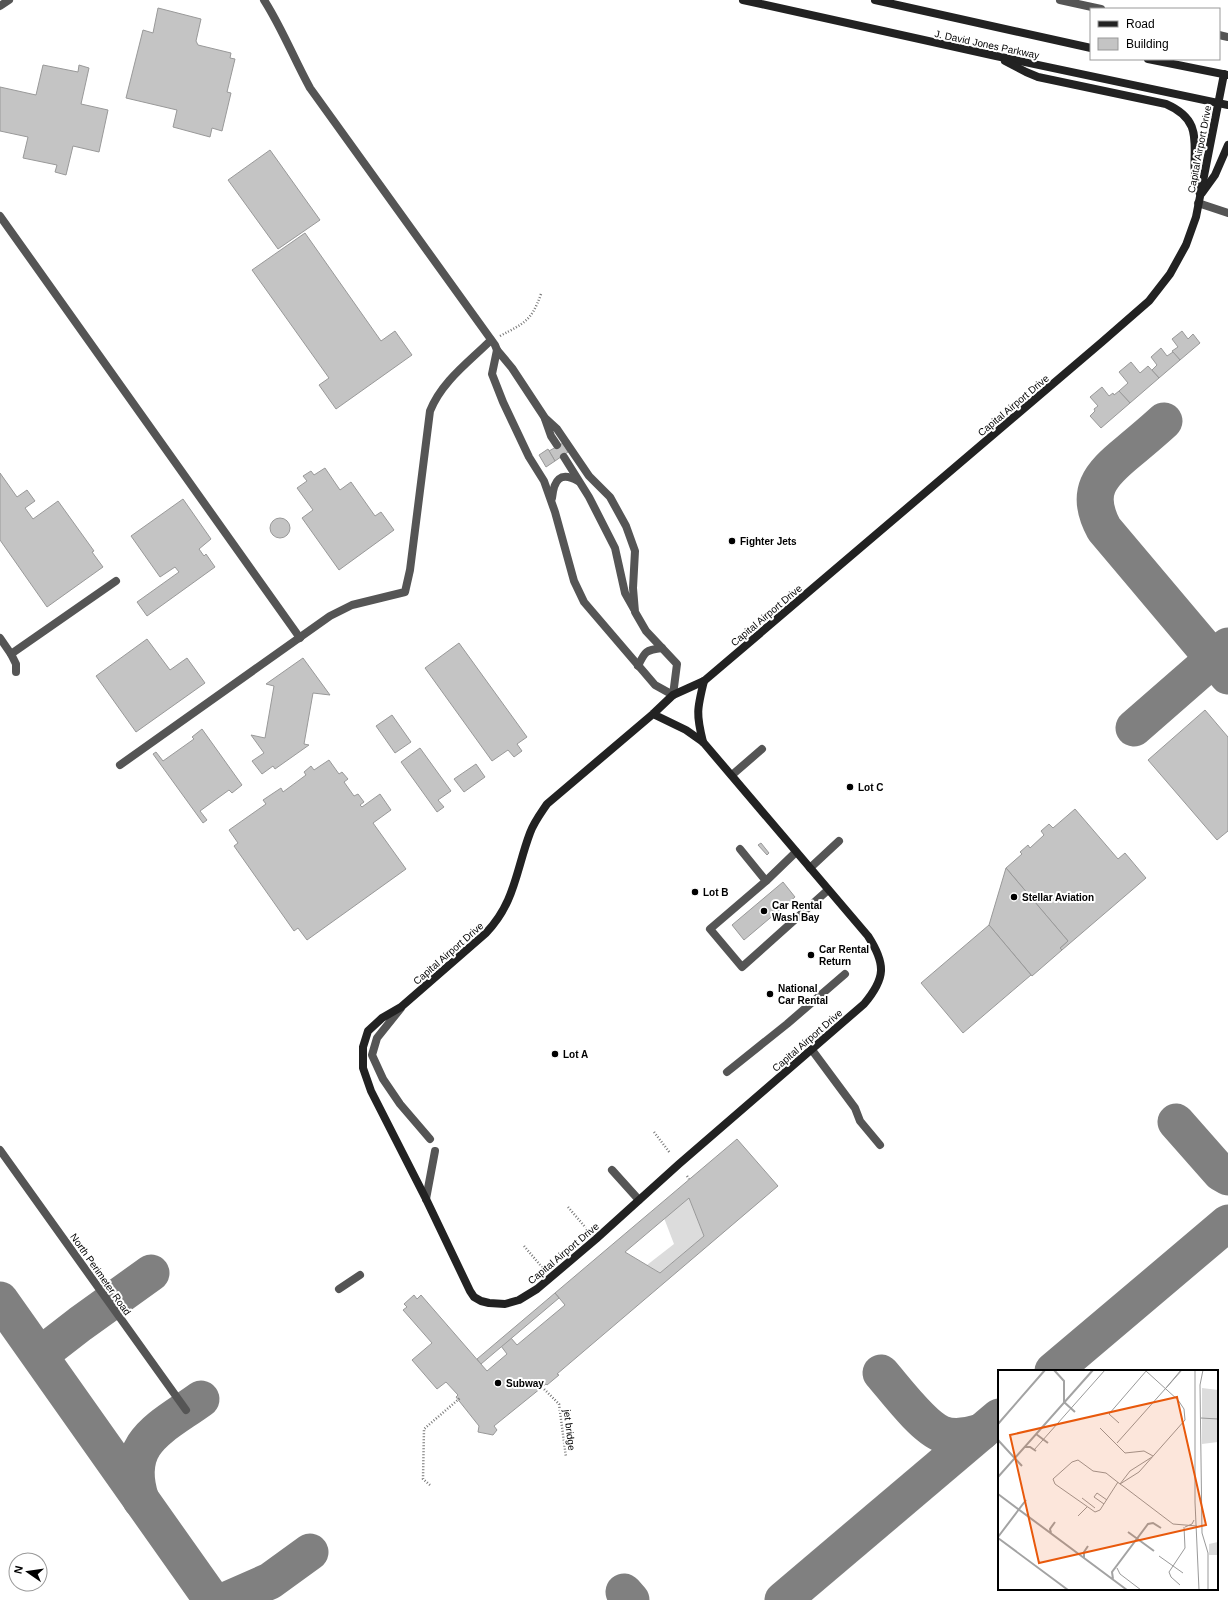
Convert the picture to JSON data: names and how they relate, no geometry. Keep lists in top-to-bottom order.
{
  "streets": {
    "street": ["J. David Jones Parkway", "Capital Airport Drive", "North Perimeter Road"],
    "path": ["jet bridge"]
  },
  "crossings": [
    ["J. David Jones Parkway", "Capital Airport Drive"]
  ],
  "places": [
    "Fighter Jets",
    "Lot C",
    "Lot B",
    "Stellar Aviation",
    "Car Rental Wash Bay",
    "Car Rental Return",
    "National Car Rental",
    "Lot A",
    "Subway"
  ],
  "legend": ["Road", "Building"],
  "north": "left"
}
